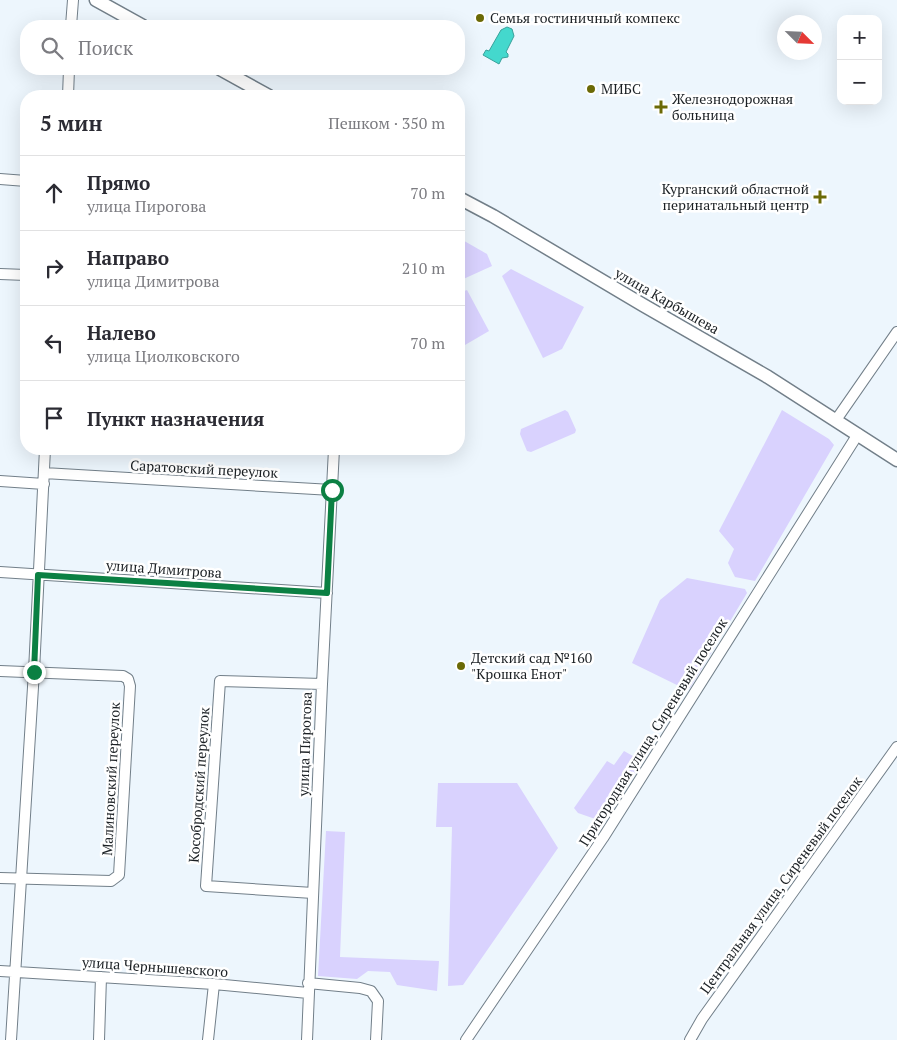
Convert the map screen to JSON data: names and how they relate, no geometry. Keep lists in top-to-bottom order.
{
  "streets": {
    "main road": ["улица Карбышева"],
    "street": [
      "Саратовский переулок",
      "улица Димитрова",
      "Пригородная улица, Сиреневый поселок",
      "улица Пирогова",
      "Малиновский переулок",
      "Кособродский переулок",
      "Центральная улица, Сиреневый поселок",
      "улица Чернышевского"
    ]
  },
  "crossings": [
    ["улица Карбышева", "Пригородная улица, Сиреневый поселок"],
    ["Саратовский переулок", "улица Пирогова"],
    ["улица Димитрова", "улица Пирогова"],
    ["улица Пирогова", "Кособродский переулок"],
    ["улица Пирогова", "улица Чернышевского"]
  ],
  "places": {
    "other": ["Семья гостиничный компекс", "МИБС", "Детский сад №160 \"Крошка Енот\""],
    "health": ["Железнодорожная больница", "Курганский областной перинатальный центр"]
  },
  "north": "bottom right",
  "page": {
    "map_buttons": ["+", "−"],
    "search": "Поиск",
    "heading": ["5 мин", "Пешком · 350 m"],
    "list": [
      ["Прямо", "улица Пирогова", "70 m"],
      ["Направо", "улица Димитрова", "210 m"],
      ["Налево", "улица Циолковского", "70 m"],
      "Пункт назначения"
    ]
  }
}
